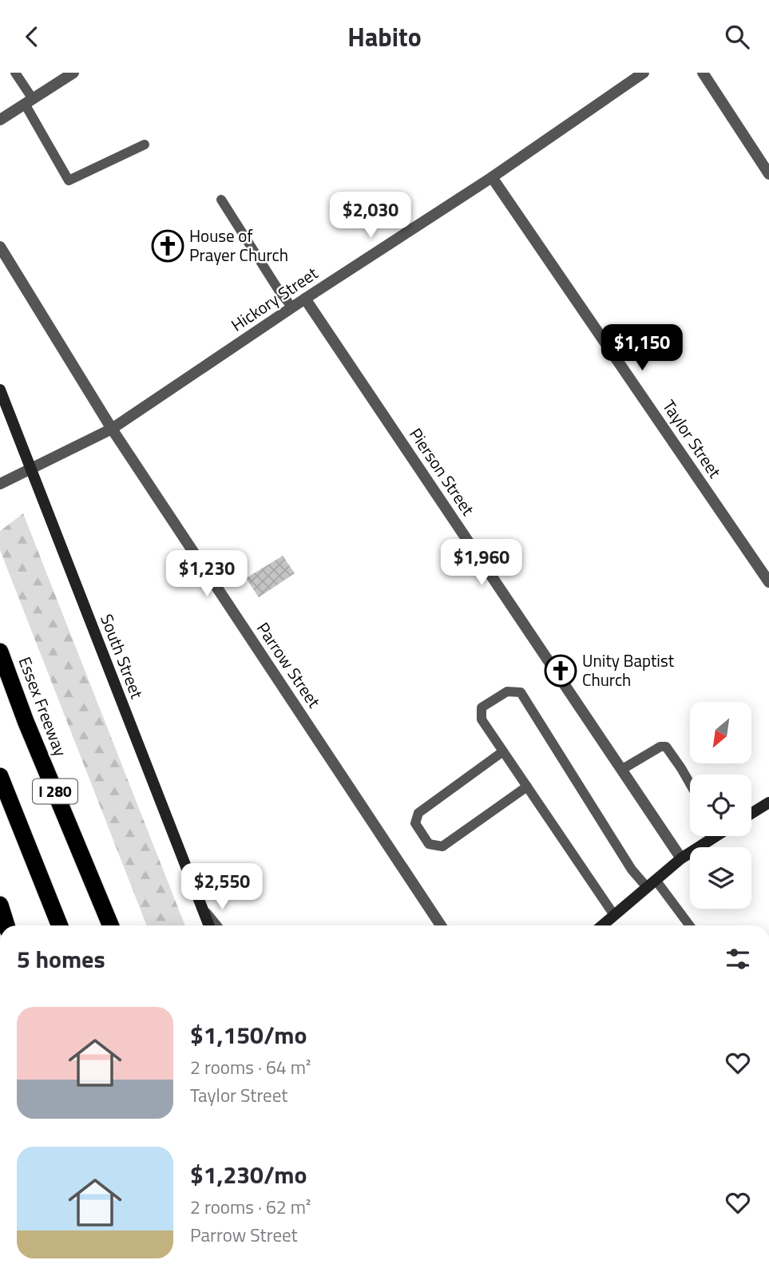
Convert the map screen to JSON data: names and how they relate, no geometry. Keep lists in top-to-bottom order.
{
  "streets": {
    "highway": ["Essex Freeway", "I 280"],
    "main road": ["South Street"],
    "street": [
      "Hickory Street",
      "Taylor Street",
      "Pierson Street",
      "Parrow Street"
    ]
  },
  "crossings": [
    ["Hickory Street", "Taylor Street"],
    ["Hickory Street", "Pierson Street"],
    ["Hickory Street", "South Street"],
    ["Hickory Street", "Parrow Street"]
  ],
  "places": {
    "church": ["House of Prayer Church", "Unity Baptist Church"]
  },
  "north": "bottom left",
  "page": {
    "header": "Habito",
    "price": [
      "$2,030",
      "$1,150",
      "$1,960",
      "$1,230",
      "$2,550"
    ],
    "heading": "5 homes",
    "list": [
      {
        "name": "$1,150/mo",
        "note": "2 rooms · 64 m² · Taylor Street"
      },
      {
        "name": "$1,230/mo",
        "note": "2 rooms · 62 m² · Parrow Street"
      }
    ]
  }
}
